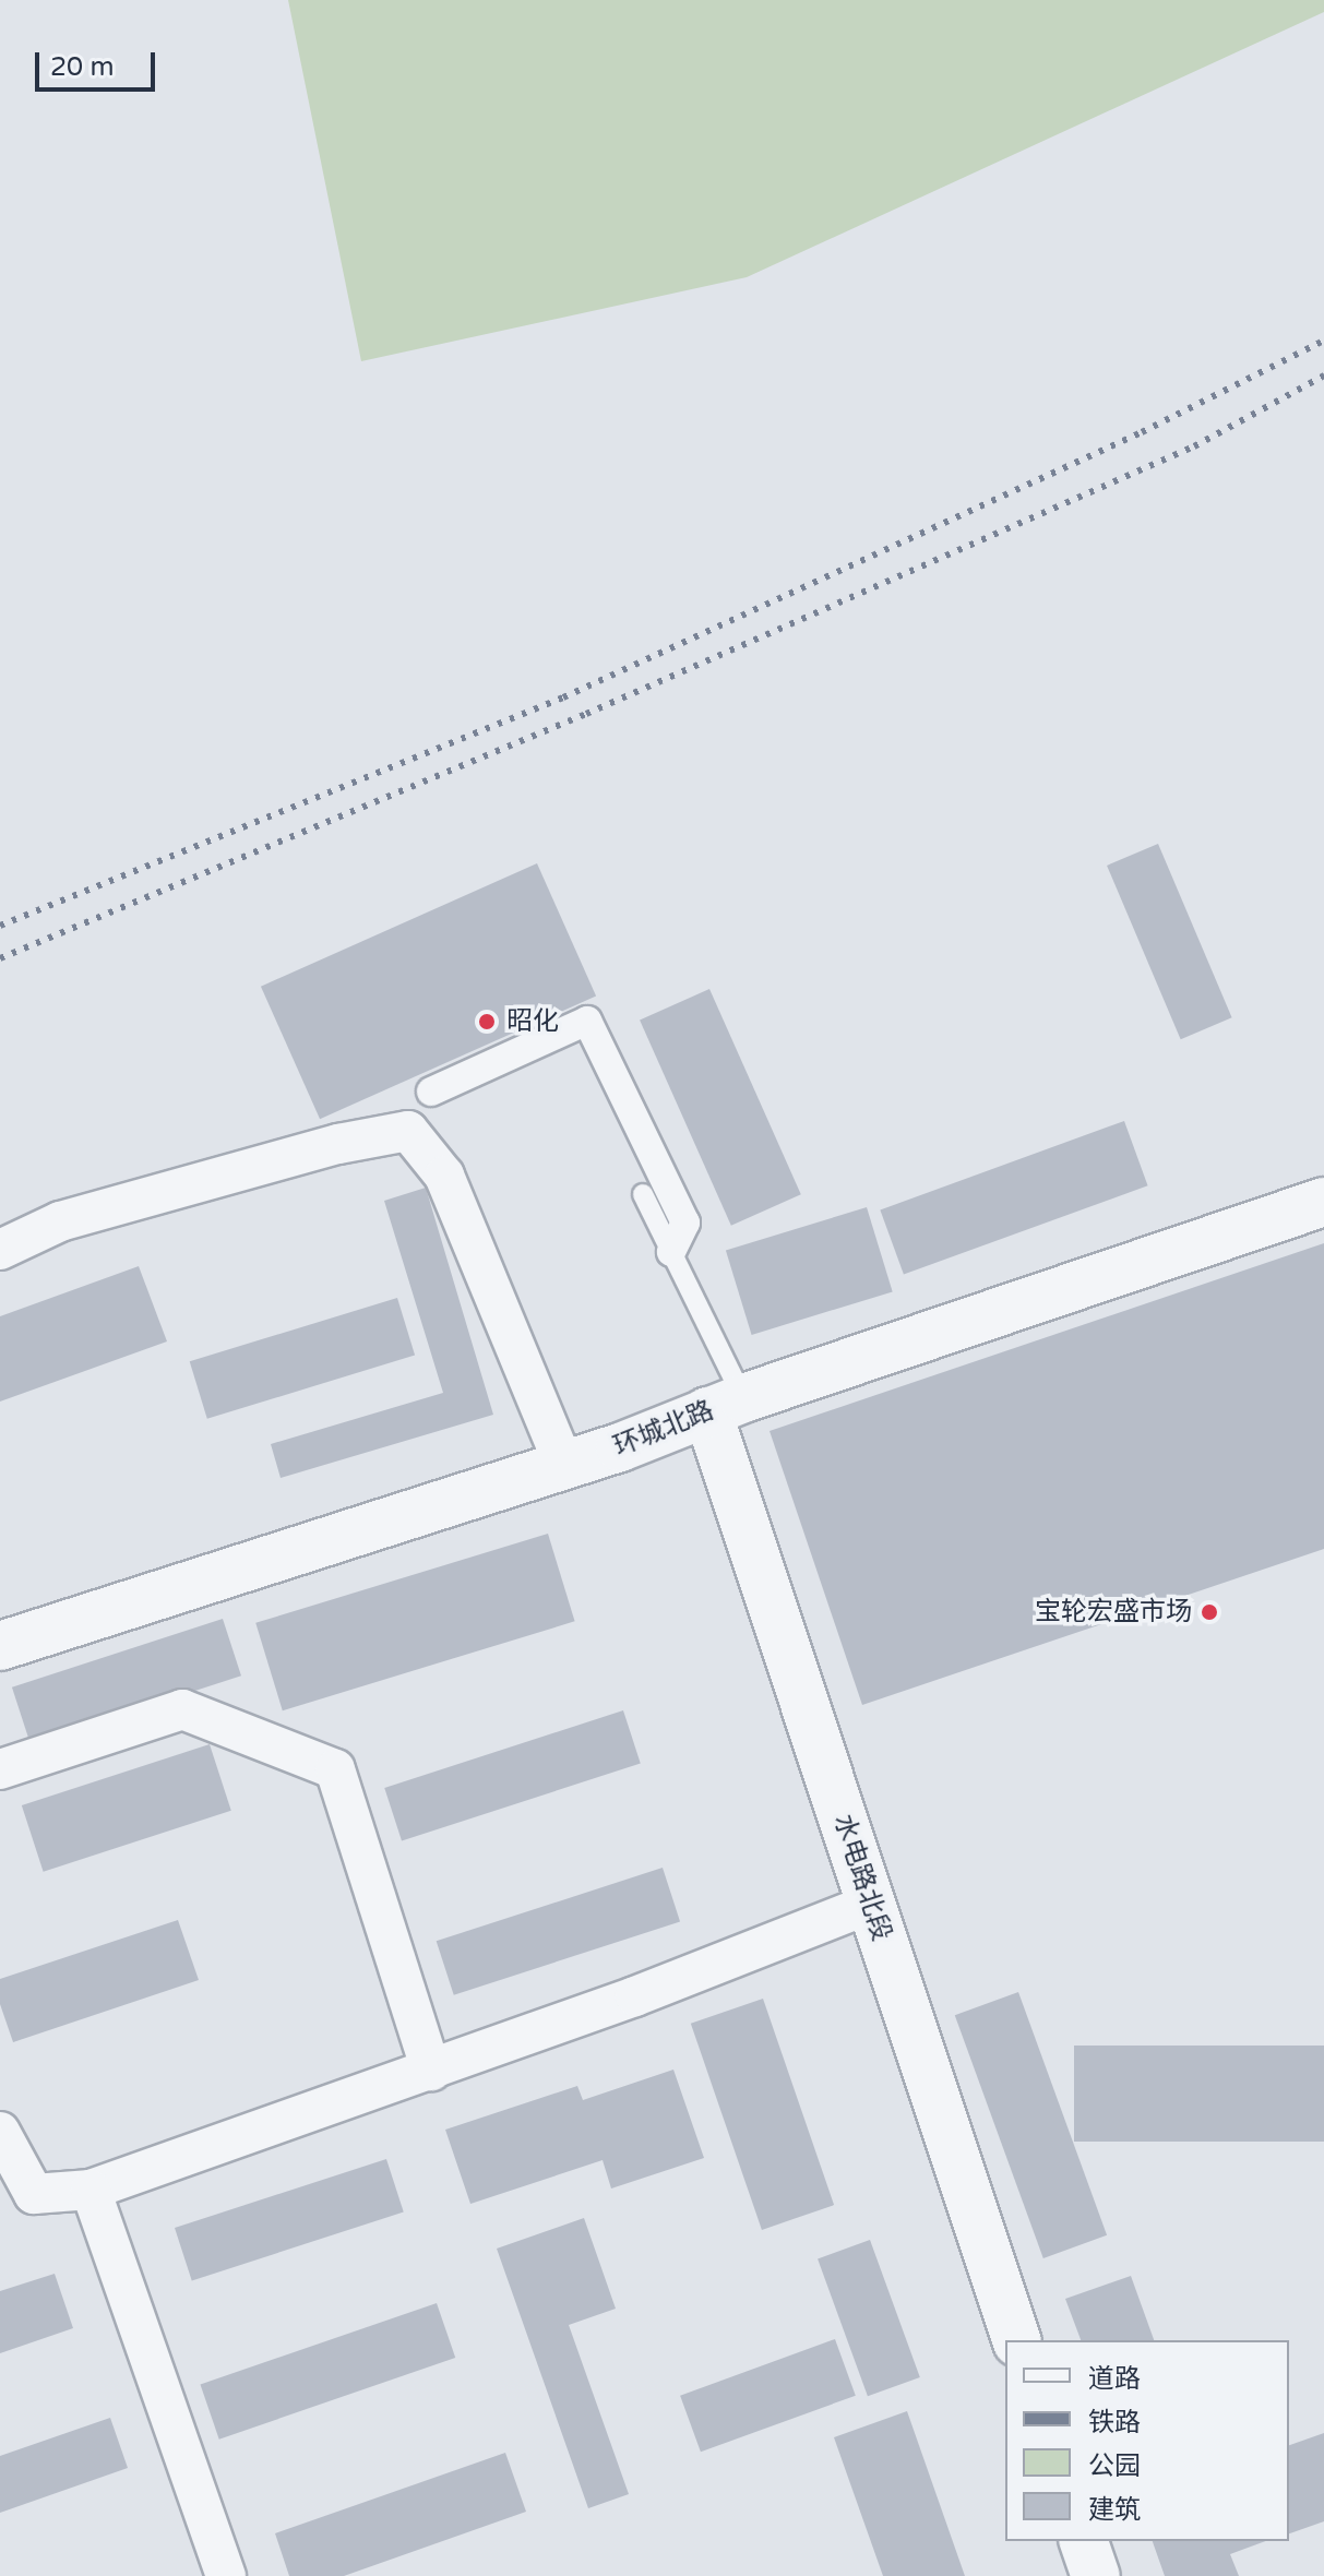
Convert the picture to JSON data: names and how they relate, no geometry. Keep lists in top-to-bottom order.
{
  "streets": {
    "street": ["环城北路", "水电路北段"]
  },
  "crossings": [
    ["环城北路", "水电路北段"]
  ],
  "places": ["昭化", "宝轮宏盛市场"],
  "legend": [
    "道路",
    "铁路",
    "公园",
    "建筑"
  ],
  "scale_bar": "20 m"
}
